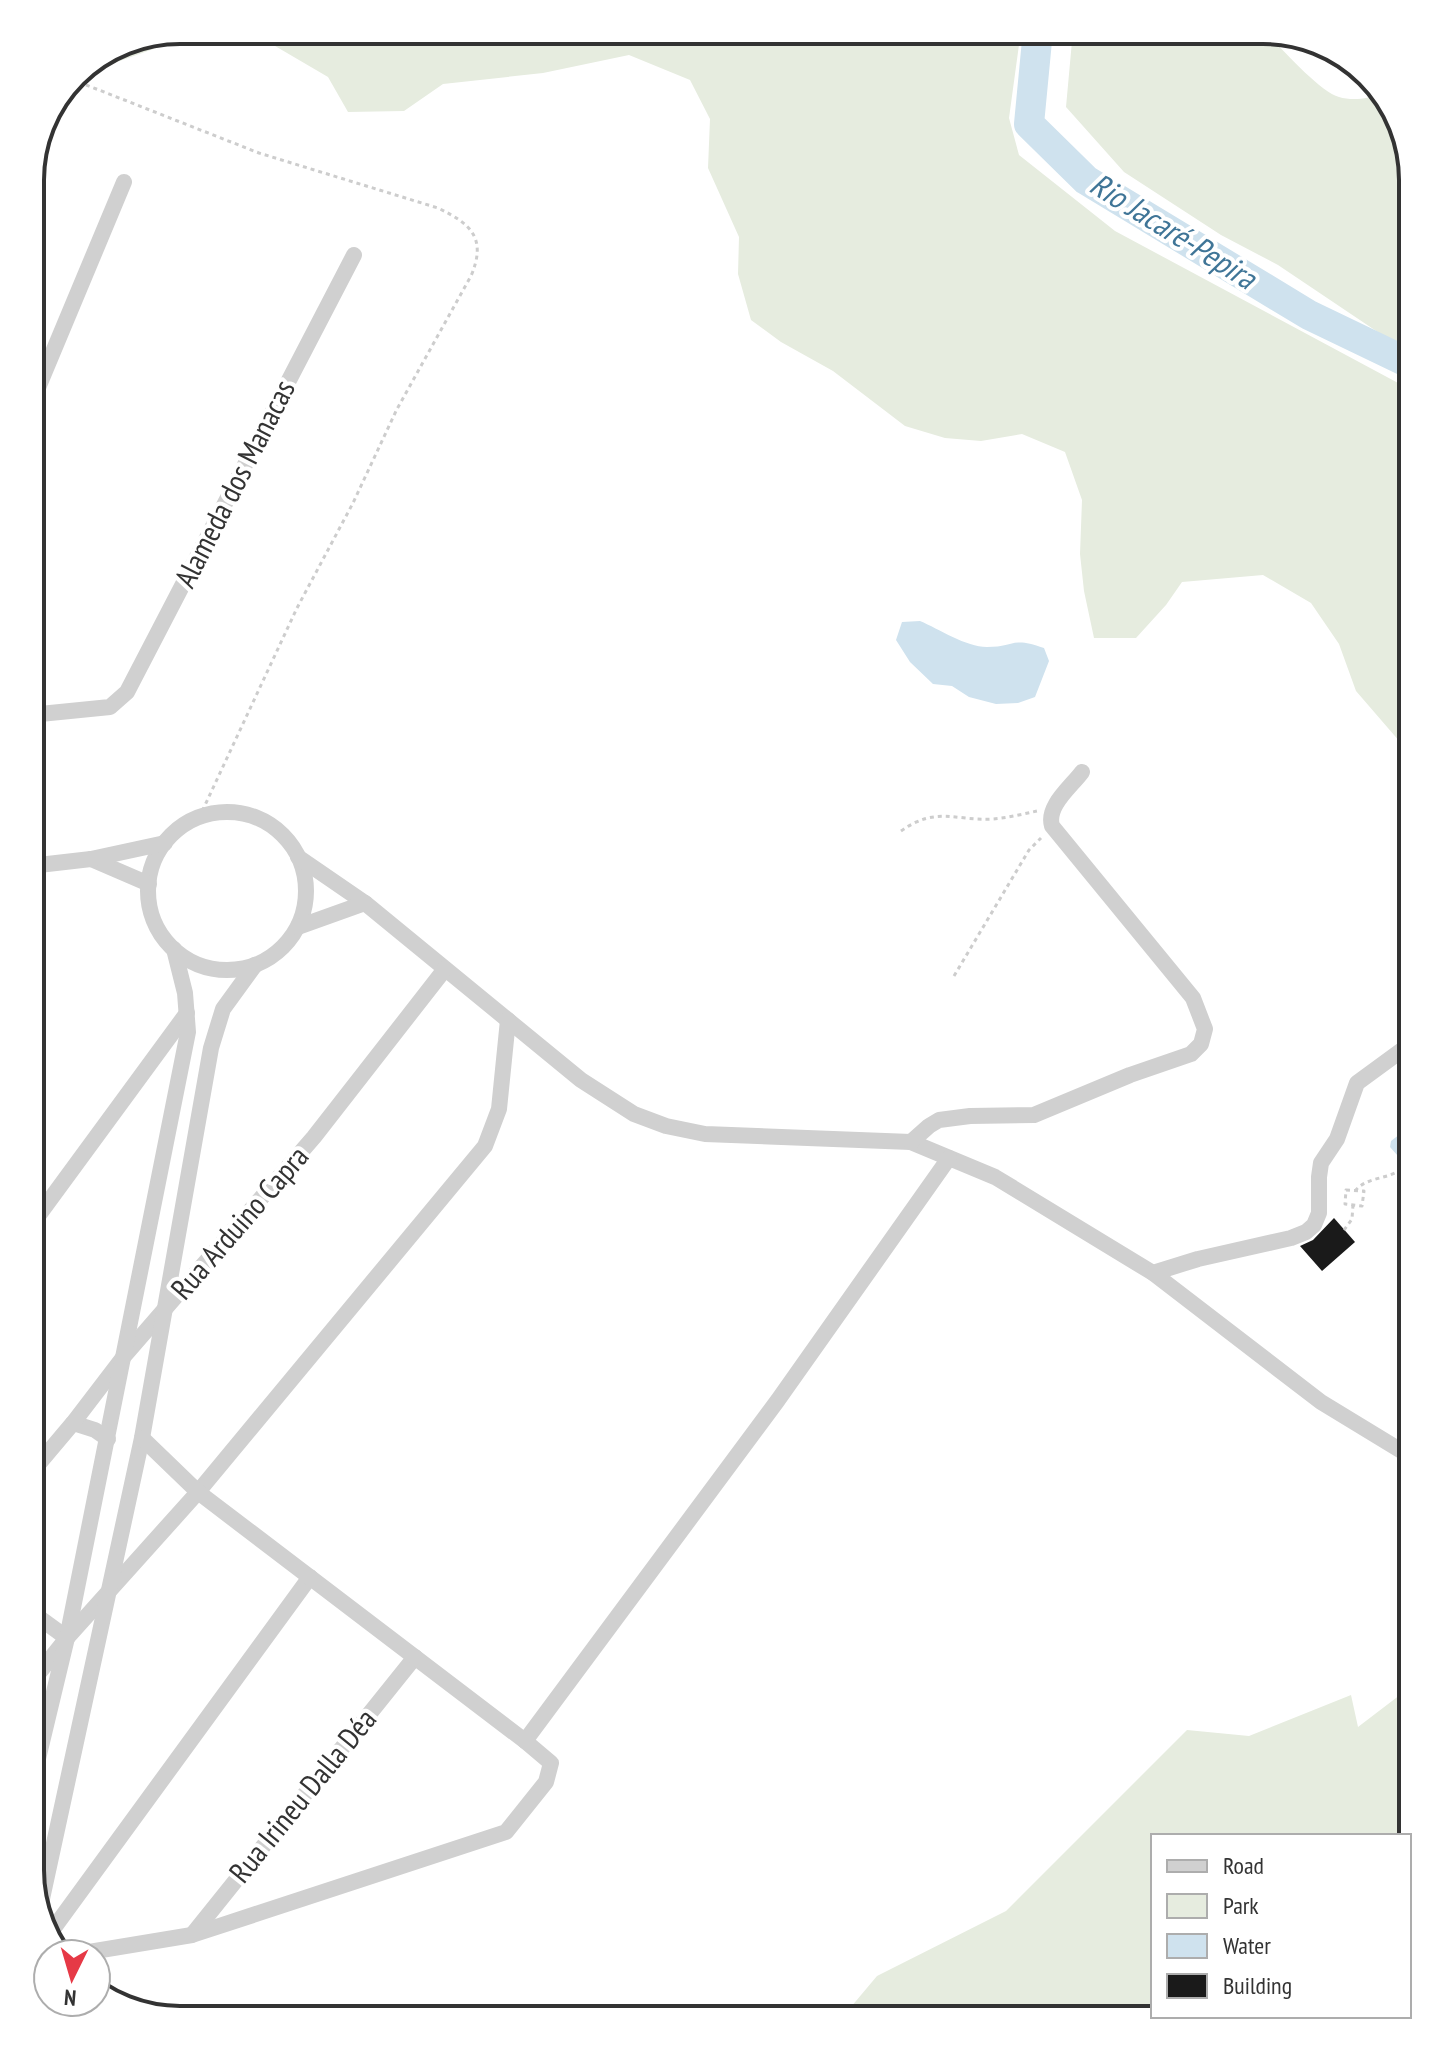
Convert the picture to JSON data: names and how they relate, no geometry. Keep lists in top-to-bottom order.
{
  "streets": {
    "street": ["Alameda dos Manacas", "Rua Arduino Capra", "Rua Irineu Dalla Déa"]
  },
  "water": ["Rio Jacaré-Pepira"],
  "legend": [
    "Road",
    "Park",
    "Water",
    "Building"
  ],
  "north": "bottom"
}
